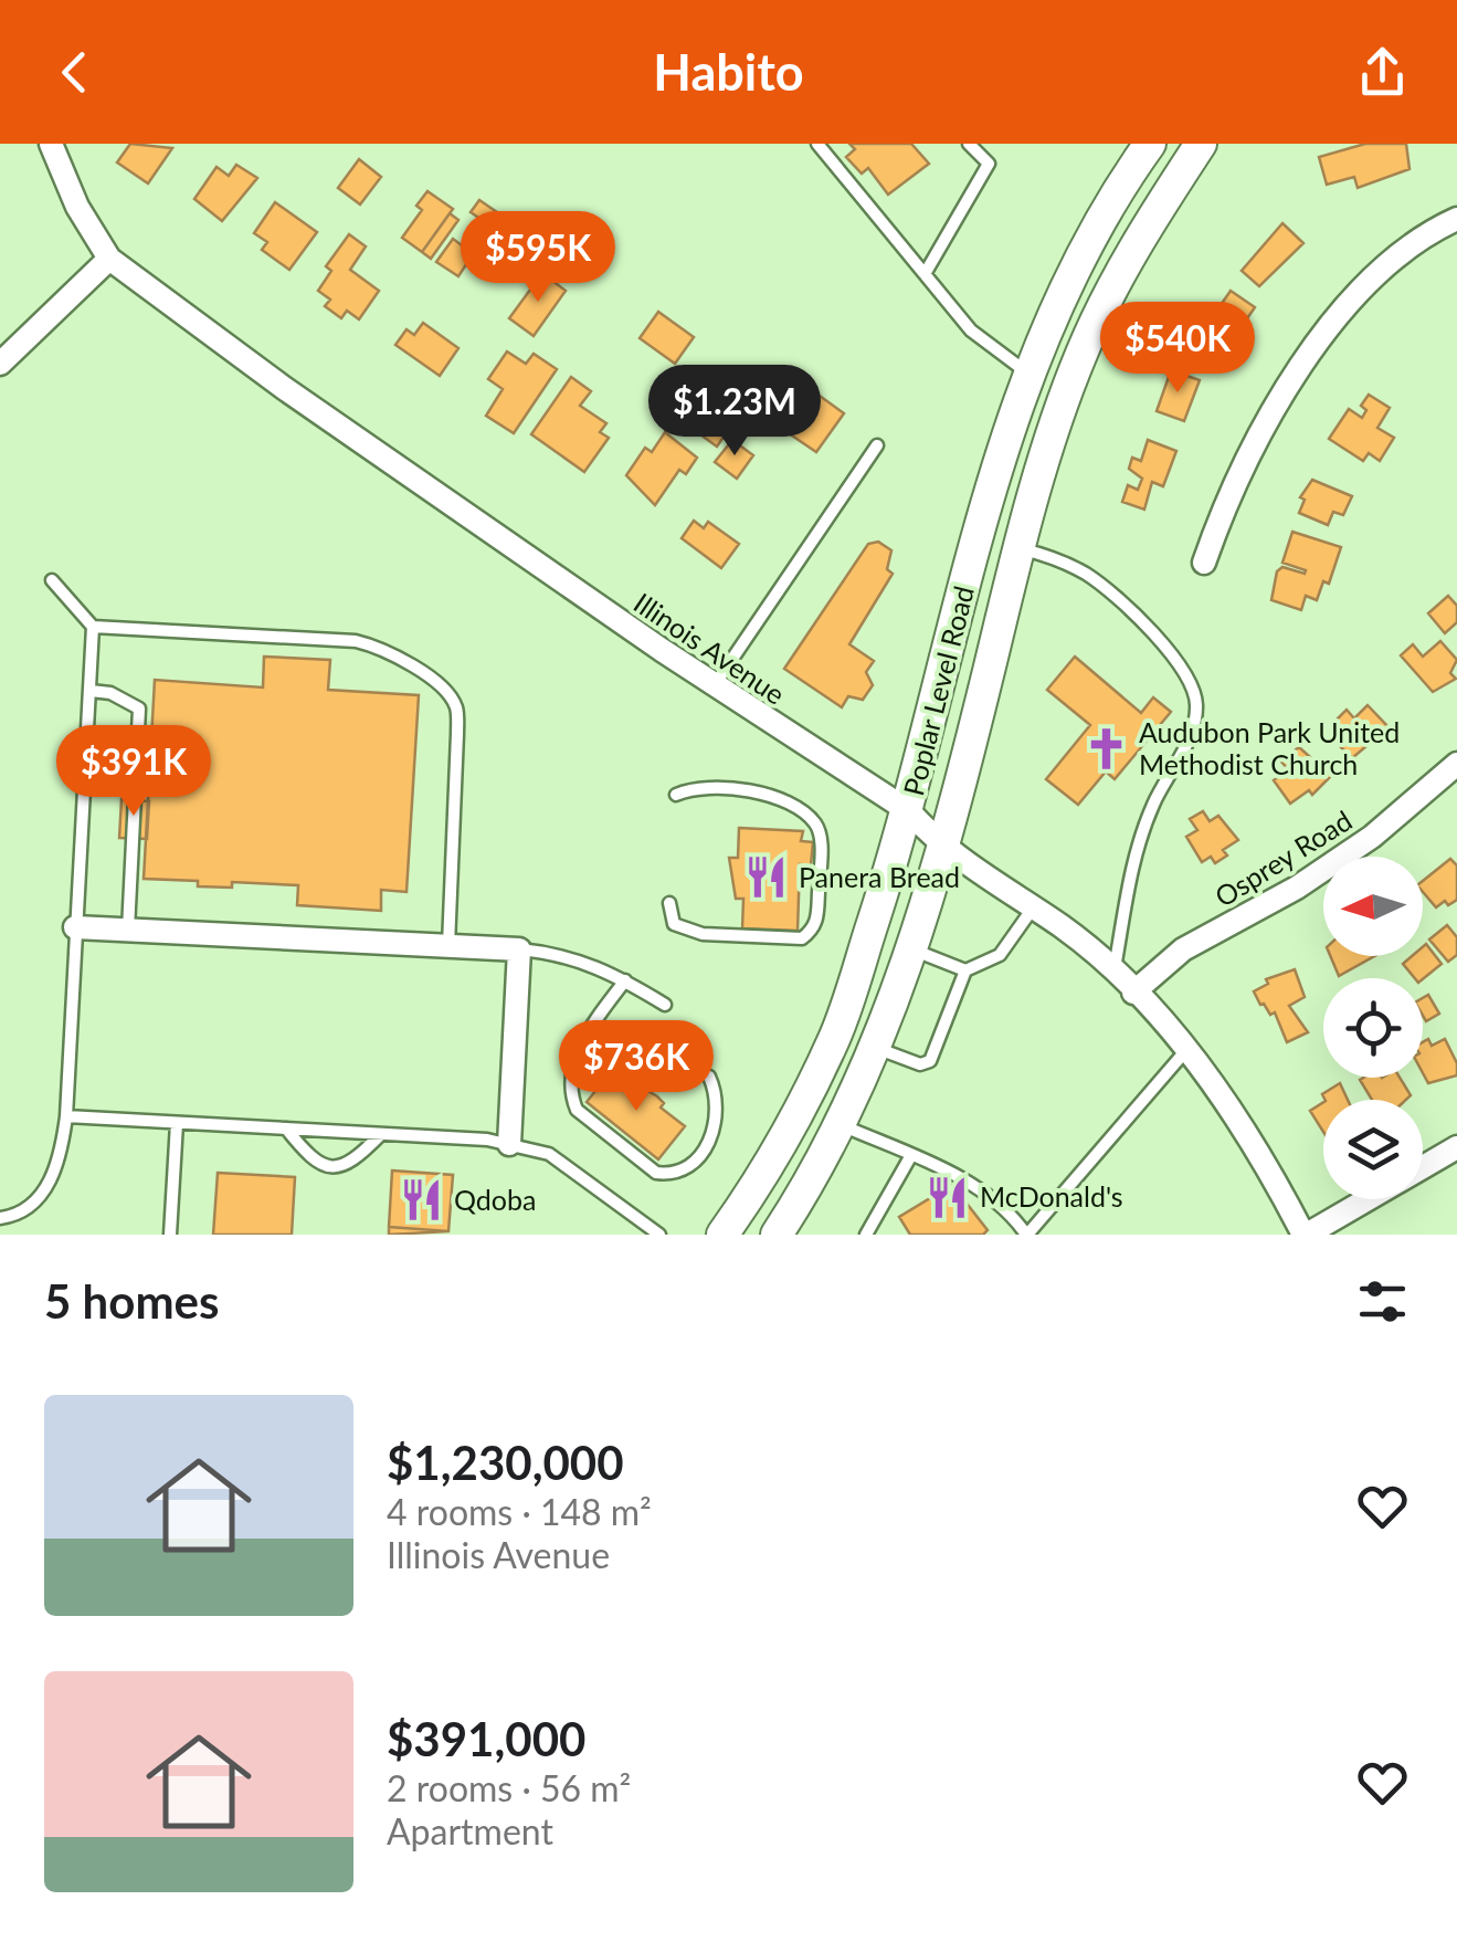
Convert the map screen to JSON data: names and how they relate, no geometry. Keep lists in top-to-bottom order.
{
  "streets": {
    "main road": ["Poplar Level Road"],
    "street": ["Illinois Avenue", "Osprey Road"]
  },
  "crossings": [
    ["Illinois Avenue", "Poplar Level Road"],
    ["Illinois Avenue", "Osprey Road"]
  ],
  "places": {
    "church": ["Audubon Park United Methodist Church"],
    "restaurant": ["Panera Bread", "McDonald's", "Qdoba"]
  },
  "north": "left",
  "page": {
    "header": "Habito",
    "price": [
      "$595K",
      "$540K",
      "$1.23M",
      "$391K",
      "$736K"
    ],
    "heading": "5 homes",
    "list": [
      {
        "name": "$1,230,000",
        "note": "4 rooms · 148 m² · Illinois Avenue"
      },
      {
        "name": "$391,000",
        "note": "2 rooms · 56 m² · Apartment"
      }
    ]
  }
}
